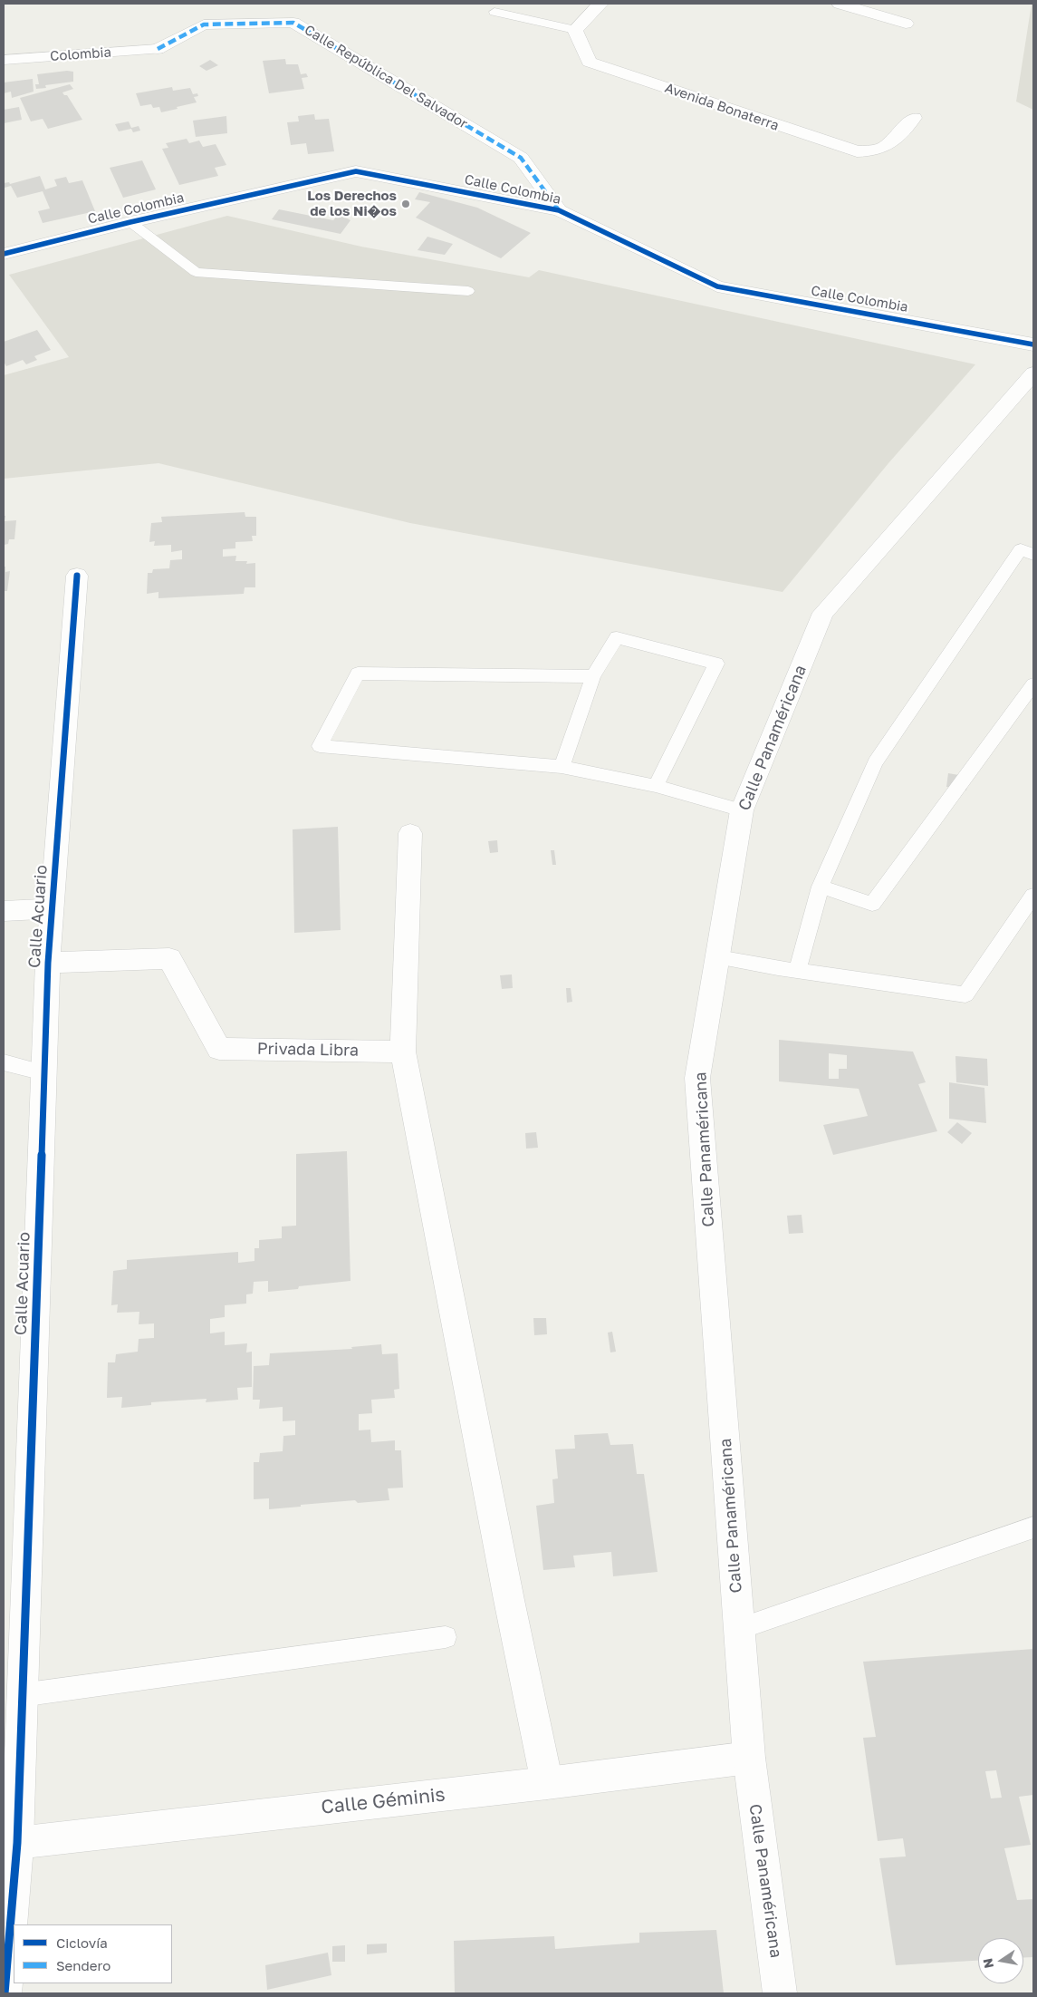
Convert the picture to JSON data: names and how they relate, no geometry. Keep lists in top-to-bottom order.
{
  "streets": {
    "street": [
      "Colombia",
      "Calle República Del Salvador",
      "Avenida Bonaterra",
      "Calle Colombia",
      "Calle Panaméricana",
      "Calle Acuario",
      "Privada Libra",
      "Calle Géminis"
    ]
  },
  "crossings": [
    ["Colombia", "Calle República Del Salvador"],
    ["Calle República Del Salvador", "Calle Colombia"],
    ["Calle Panaméricana", "Calle Géminis"],
    ["Calle Acuario", "Privada Libra"],
    ["Calle Acuario", "Calle Géminis"]
  ],
  "places": ["Los Derechos de los Ni�os"],
  "legend": ["Ciclovía", "Sendero"],
  "north": "left"
}
